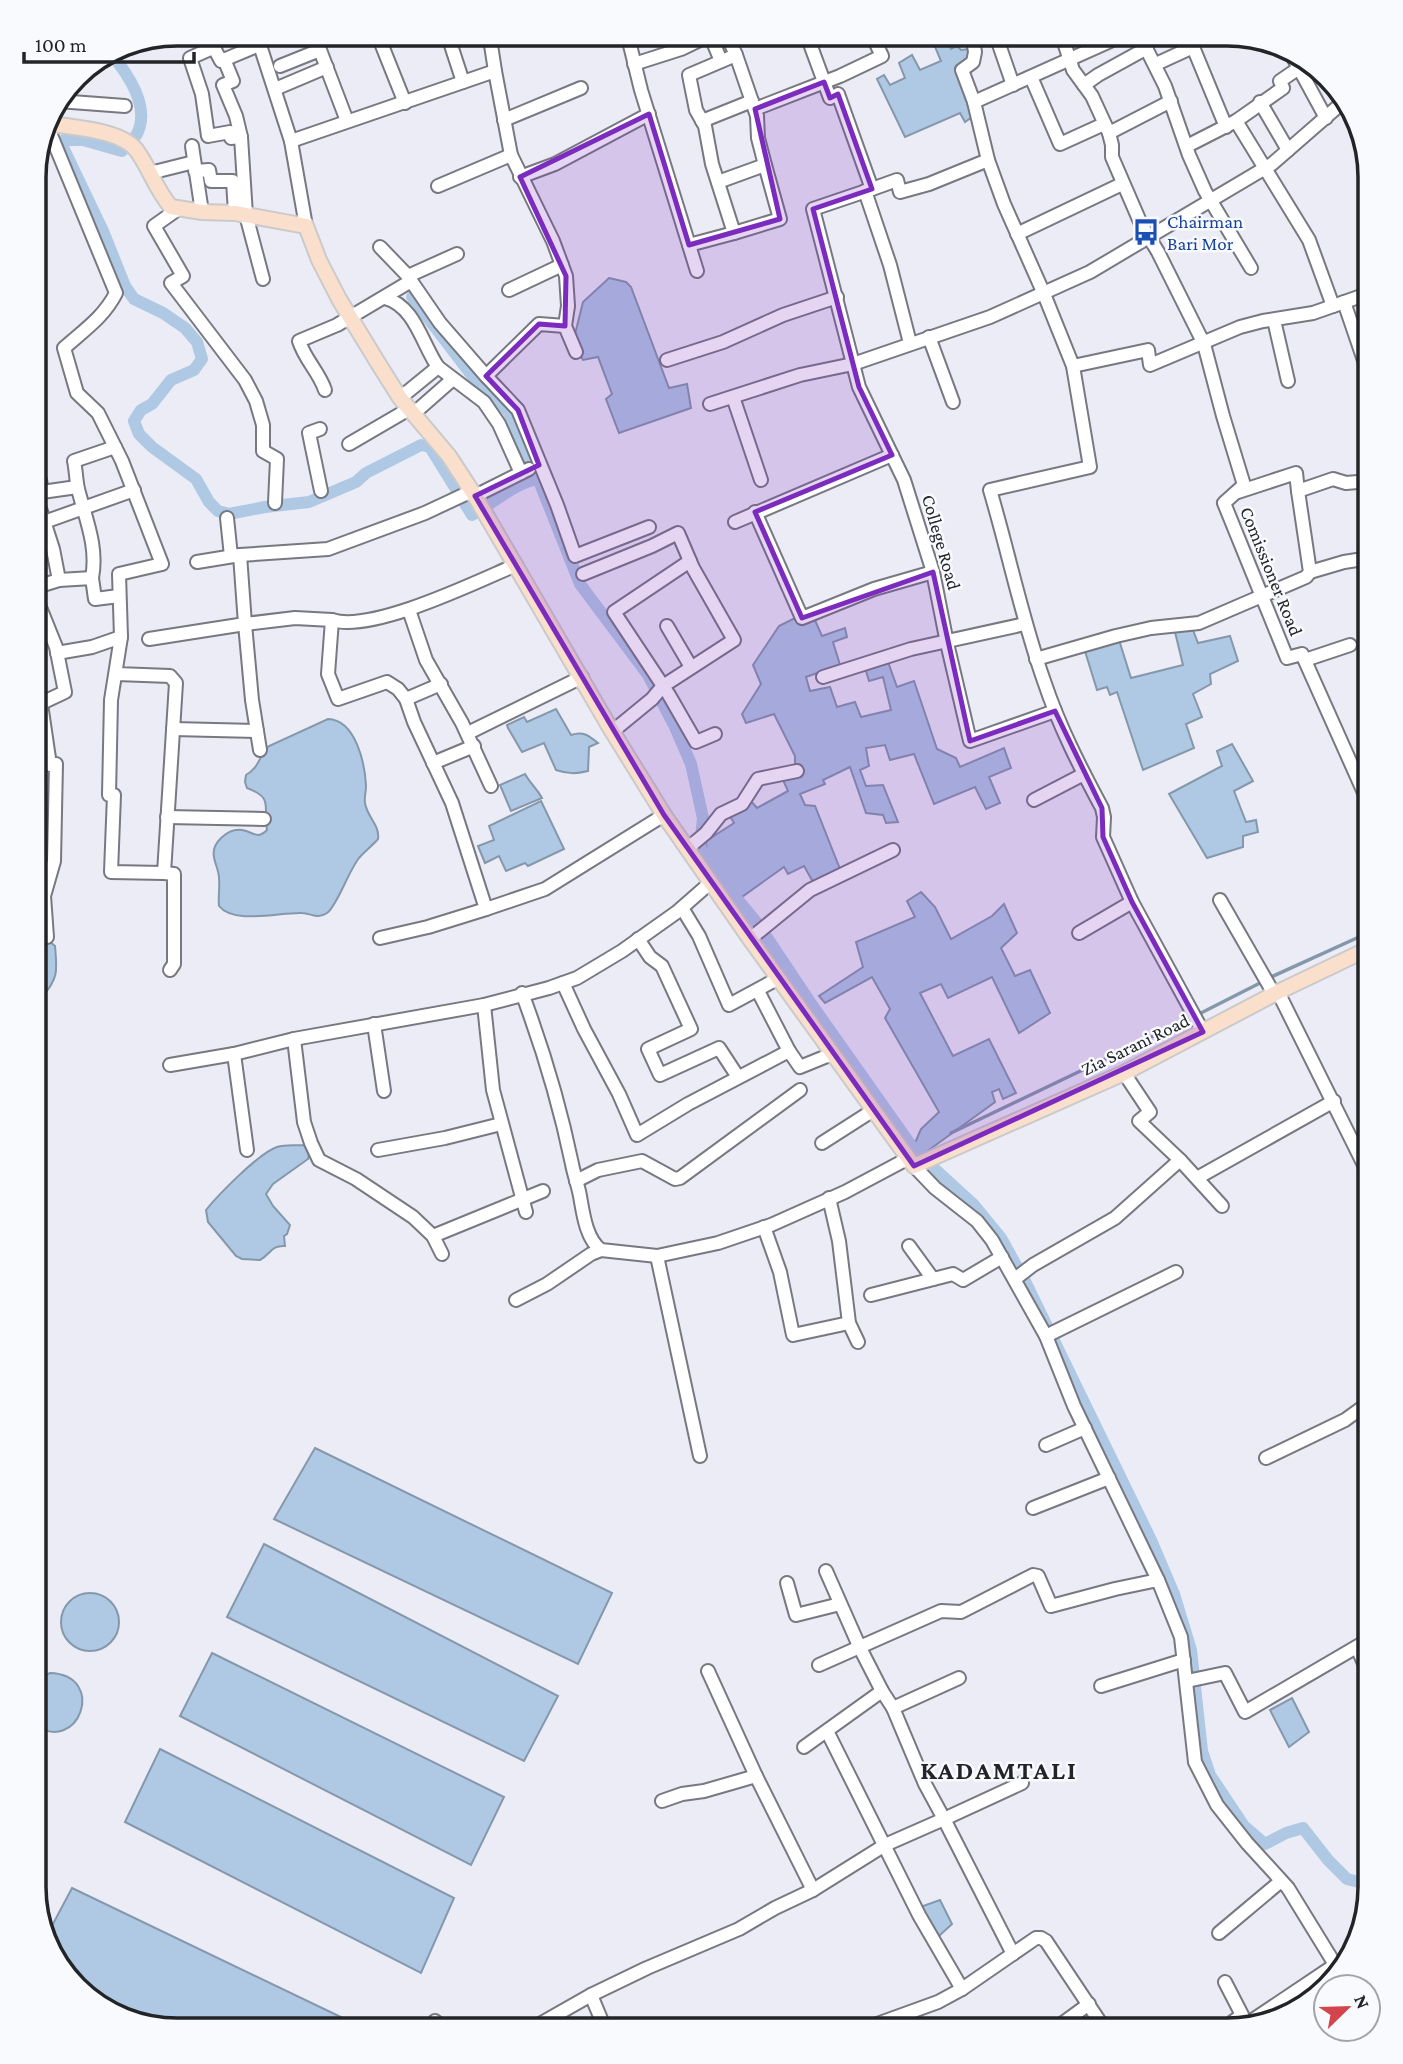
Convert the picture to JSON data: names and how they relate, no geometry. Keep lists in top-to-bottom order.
{
  "streets": {
    "main road": ["Zia Sarani Road"],
    "street": ["College Road", "Comissioner Road"]
  },
  "districts": ["KADAMTALI"],
  "places": {
    "bus stop": ["Chairman Bari Mor"]
  },
  "scale_bar": "100 m",
  "north": "top right"
}
